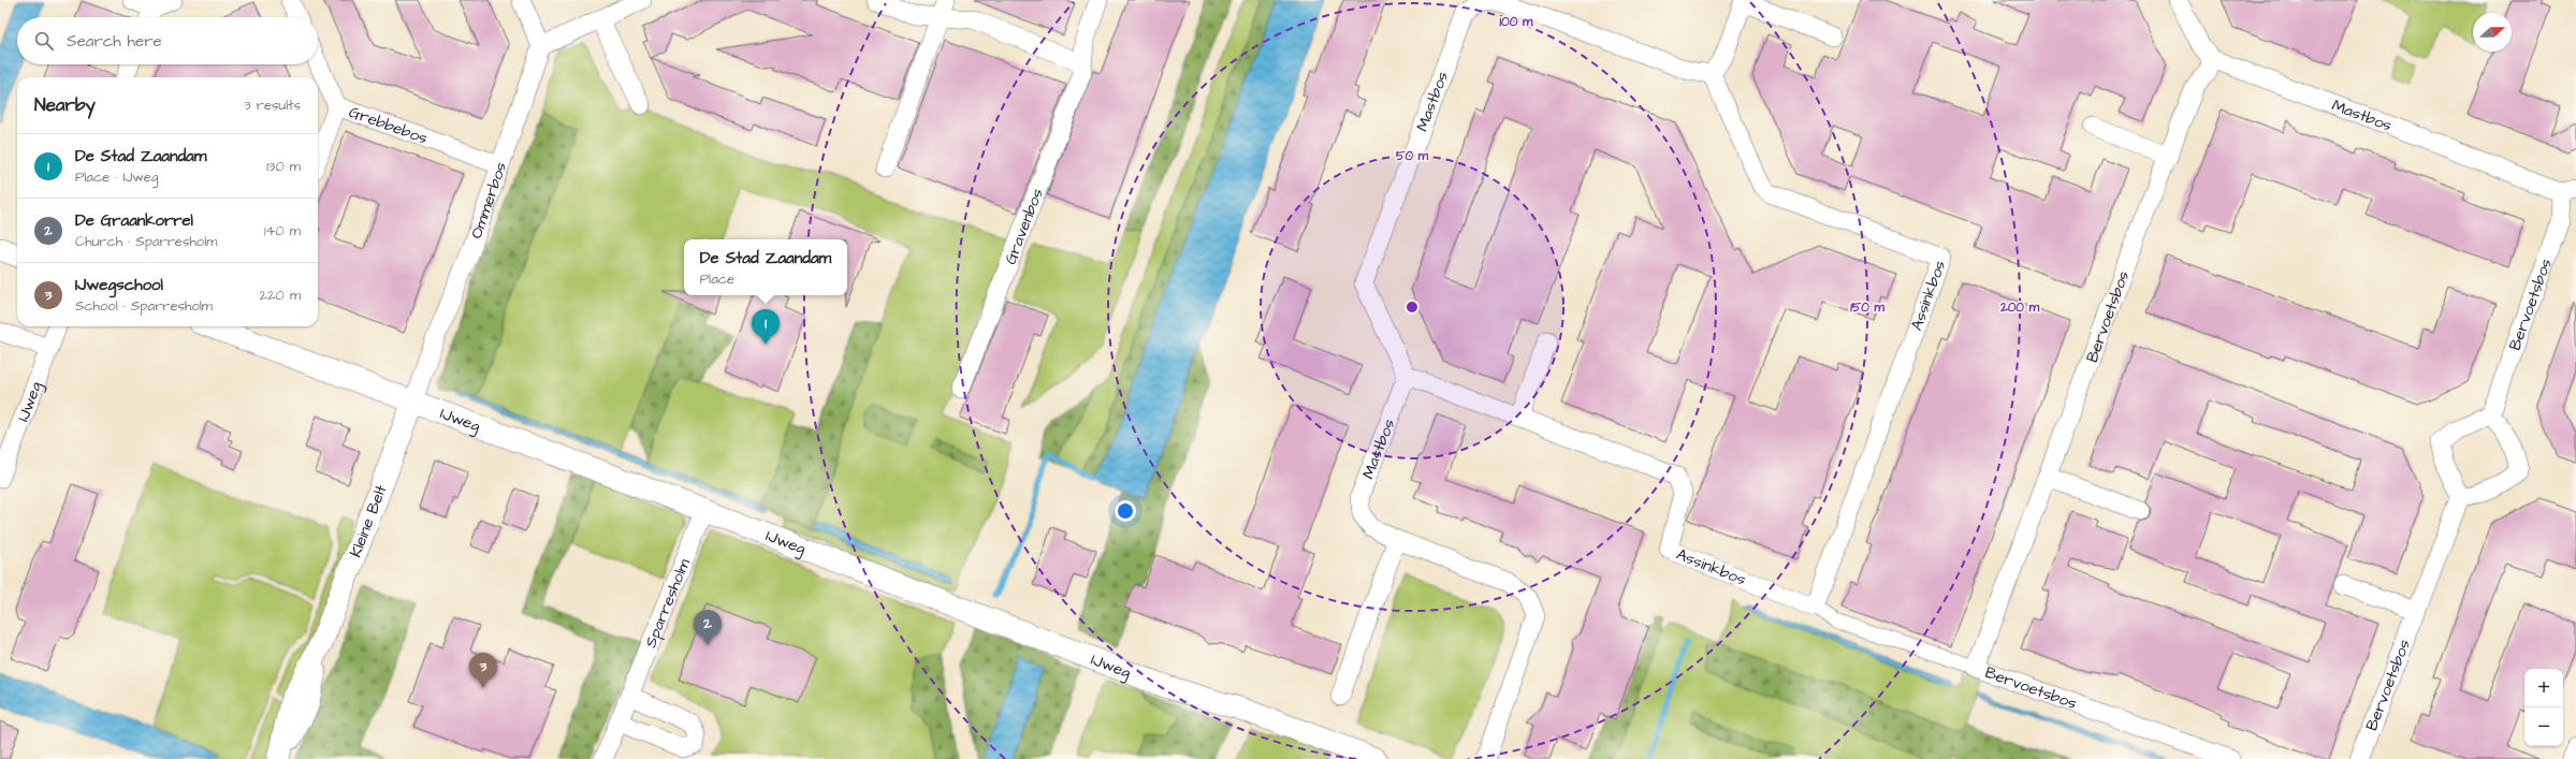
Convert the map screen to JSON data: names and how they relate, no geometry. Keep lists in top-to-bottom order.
{
  "streets": {
    "street": [
      "Mastbos",
      "Grebbebos",
      "Ommerbos",
      "Gravenbos",
      "Assinkbos",
      "Bervoetsbos",
      "IJweg",
      "Kleine Belt",
      "Sparresholm"
    ]
  },
  "crossings": [
    ["Mastbos", "Assinkbos"],
    ["Mastbos", "Bervoetsbos"],
    ["Grebbebos", "Ommerbos"],
    ["Ommerbos", "IJweg"],
    ["Ommerbos", "Kleine Belt"],
    ["IJweg", "Kleine Belt"],
    ["IJweg", "Sparresholm"]
  ],
  "north": "right",
  "page": {
    "search": "Search here",
    "heading": ["Nearby", "3 results"],
    "list": [
      {
        "mark": "1",
        "name": "De Stad Zaandam",
        "note": "Place · IJweg",
        "value": "130 m"
      },
      {
        "mark": "2",
        "name": "De Graankorrel",
        "note": "Church · Sparresholm",
        "value": "140 m"
      },
      {
        "mark": "3",
        "name": "IJwegschool",
        "note": "School · Sparresholm",
        "value": "220 m"
      }
    ],
    "popup": ["De Stad Zaandam", "Place"],
    "pins": ["1", "2", "3"],
    "map_buttons": ["+", "−"]
  },
  "rings": [
    "100 m",
    "50 m",
    "150 m",
    "200 m"
  ]
}
